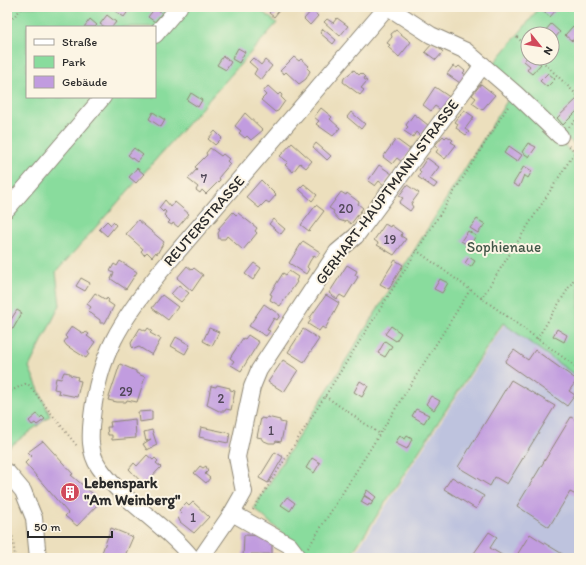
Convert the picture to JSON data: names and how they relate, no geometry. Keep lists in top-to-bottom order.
{
  "streets": {
    "street": ["GERHART-HAUPTMANN-STRASSE", "REUTERSTRASSE"]
  },
  "parks": ["Sophienaue"],
  "places": {
    "building": ["Lebenspark \"Am Weinberg\""]
  },
  "house_numbers": [
    "7",
    "20",
    "19",
    "29",
    "2",
    "1",
    "1"
  ],
  "legend": ["Straße", "Park", "Gebäude"],
  "scale_bar": "50 m",
  "north": "bottom right"
}
